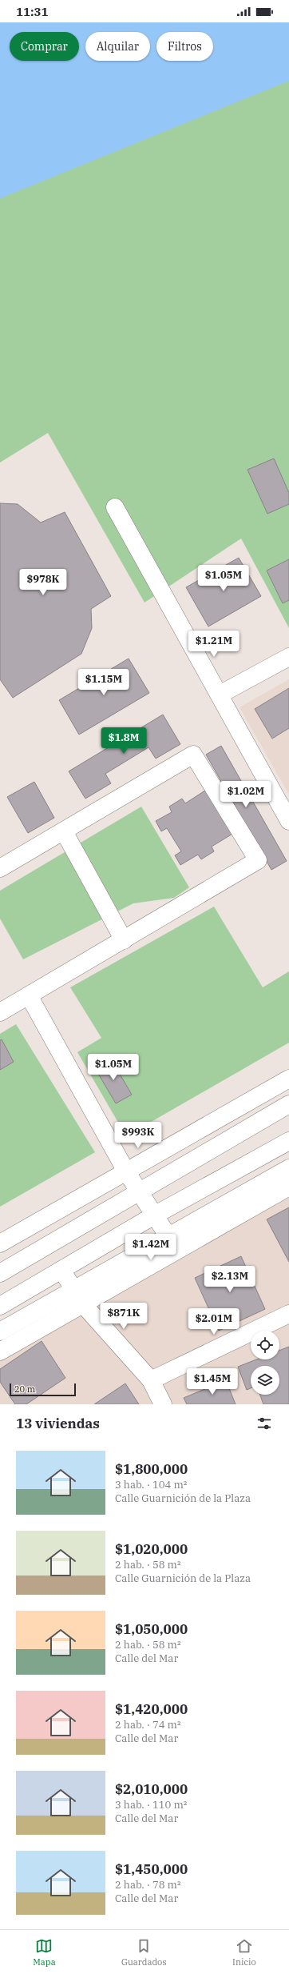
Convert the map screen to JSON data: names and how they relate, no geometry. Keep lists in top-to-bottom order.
{
  "scale_bar": "20 m",
  "page": {
    "status": "11:31",
    "chip": ["Comprar", "Alquilar", "Filtros"],
    "price": [
      "$1.05M",
      "$978K",
      "$1.21M",
      "$1.15M",
      "$1.8M",
      "$1.02M",
      "$1.05M",
      "$993K",
      "$1.42M",
      "$2.13M",
      "$871K",
      "$2.01M",
      "$1.45M"
    ],
    "scale": "20 m",
    "heading": "13 viviendas",
    "list": [
      {
        "name": "$1,800,000",
        "note": "3 hab. · 104 m² · Calle Guarnición de la Plaza"
      },
      {
        "name": "$1,020,000",
        "note": "2 hab. · 58 m² · Calle Guarnición de la Plaza"
      },
      {
        "name": "$1,050,000",
        "note": "2 hab. · 58 m² · Calle del Mar"
      },
      {
        "name": "$1,420,000",
        "note": "2 hab. · 74 m² · Calle del Mar"
      },
      {
        "name": "$2,010,000",
        "note": "3 hab. · 110 m² · Calle del Mar"
      },
      {
        "name": "$1,450,000",
        "note": "2 hab. · 78 m² · Calle del Mar"
      }
    ],
    "tabs": ["Mapa", "Guardados", "Inicio"]
  }
}
